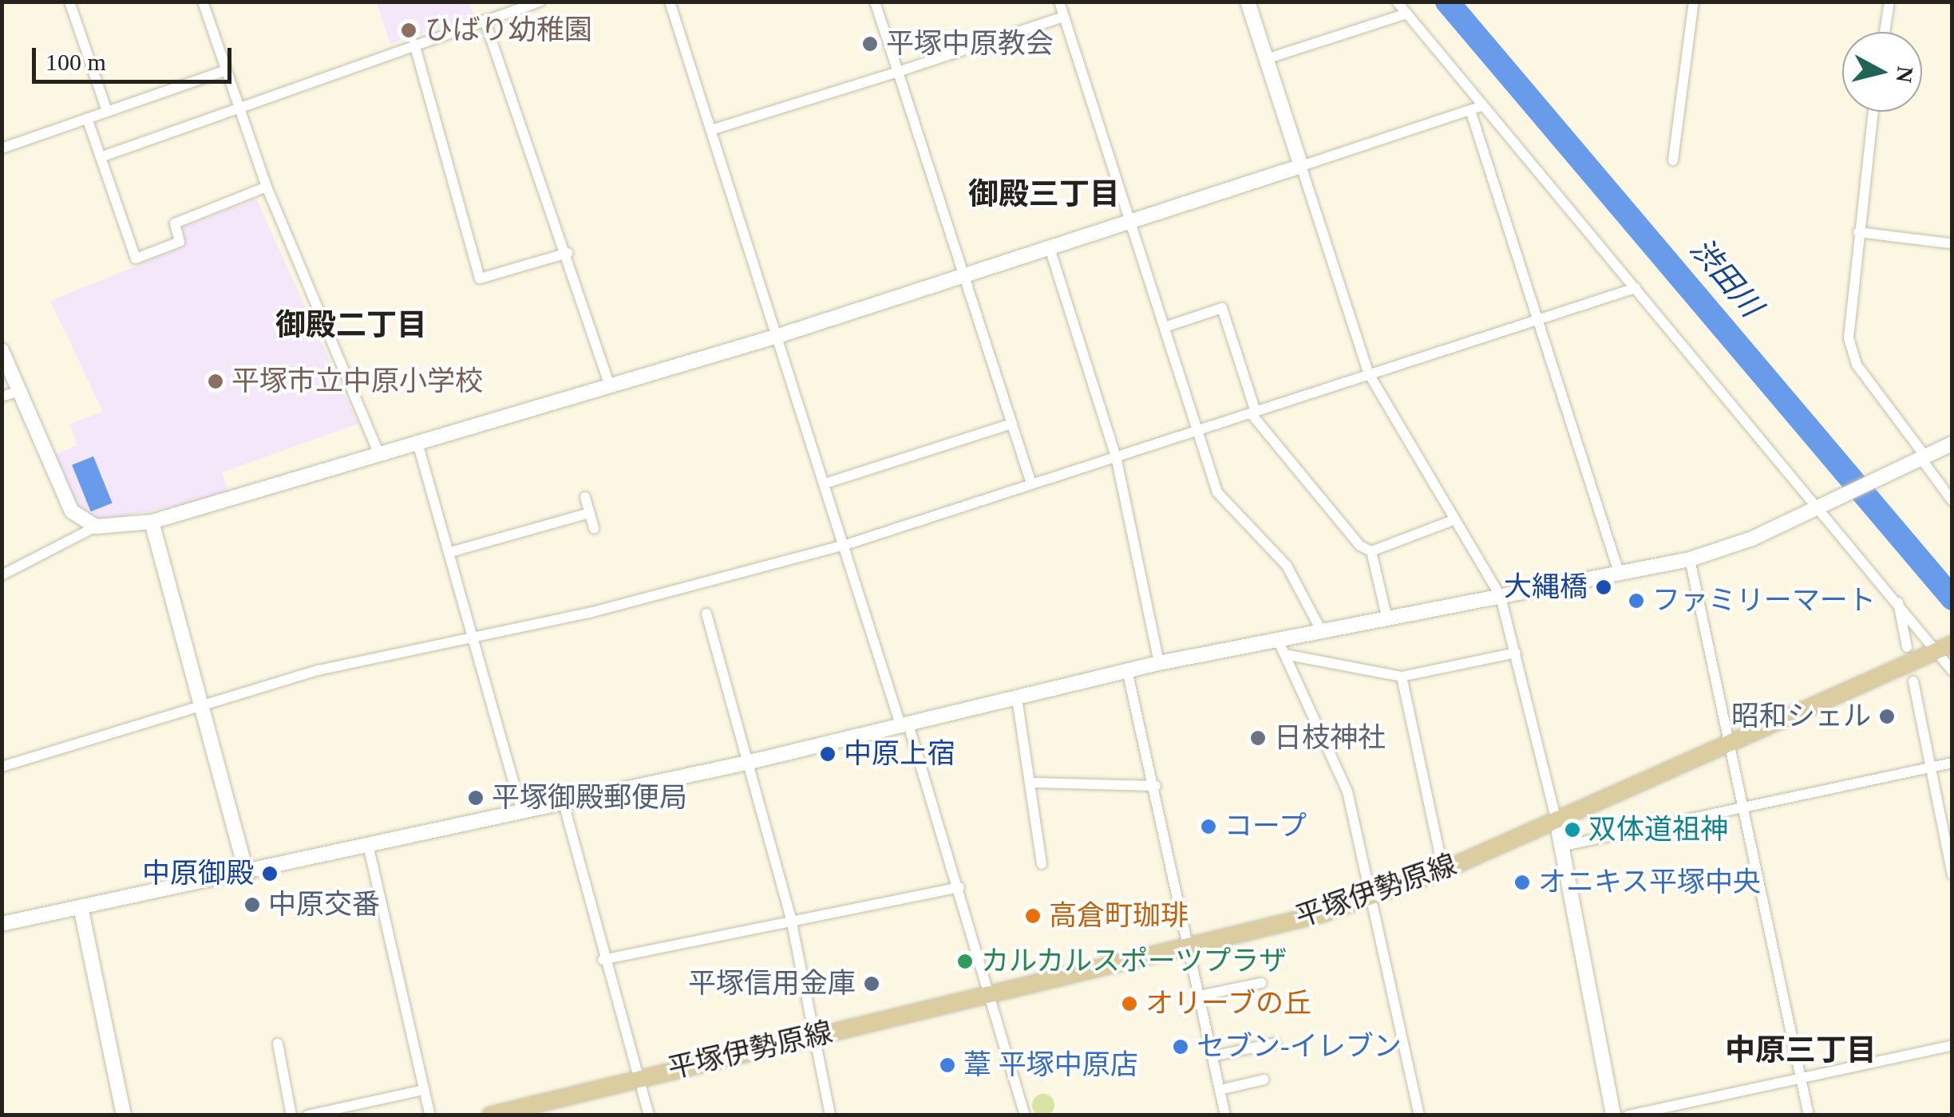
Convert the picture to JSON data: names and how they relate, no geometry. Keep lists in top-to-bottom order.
{
  "streets": {
    "main road": ["平塚伊勢原線"]
  },
  "districts": ["御殿三丁目", "御殿二丁目", "中原三丁目"],
  "water": ["渋田川"],
  "places": [
    "ひばり幼稚園",
    "平塚中原教会",
    "平塚市立中原小学校",
    "大縄橋",
    "ファミリーマート",
    "昭和シェル",
    "日枝神社",
    "中原上宿",
    "平塚御殿郵便局",
    "コープ",
    "双体道祖神",
    "中原御殿",
    "オニキス平塚中央",
    "中原交番",
    "高倉町珈琲",
    "カルカルスポーツプラザ",
    "平塚信用金庫",
    "オリーブの丘",
    "セブン-イレブン",
    "葦 平塚中原店"
  ],
  "scale_bar": "100 m",
  "north": "right"
}
